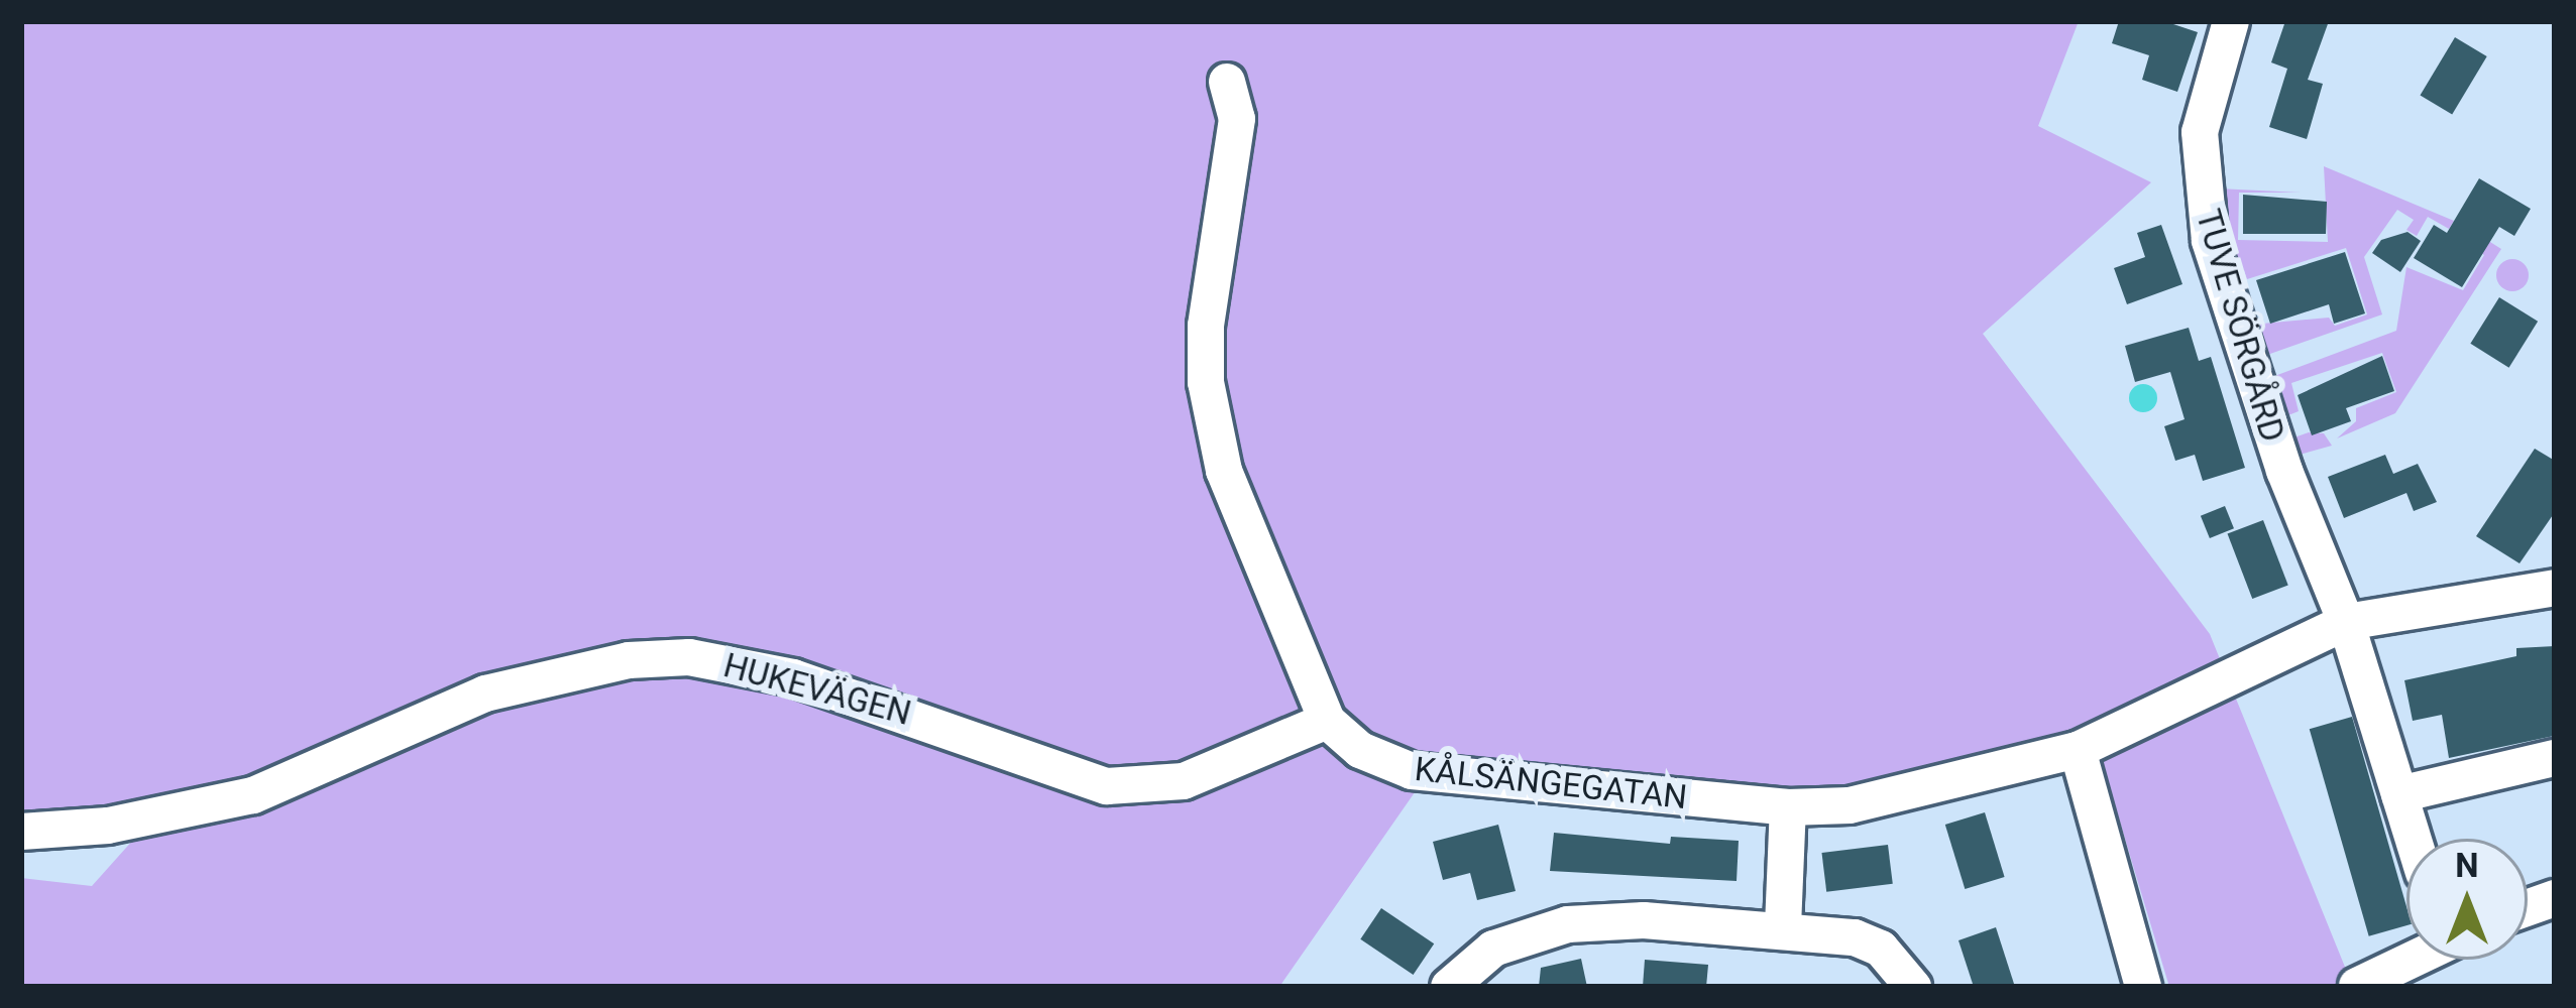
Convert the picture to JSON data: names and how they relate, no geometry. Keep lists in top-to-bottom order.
{
  "streets": {
    "street": ["TUVE SÖRGÅRD", "HUKEVÄGEN", "KÅLSÄNGEGATAN"]
  },
  "crossings": [
    ["TUVE SÖRGÅRD", "KÅLSÄNGEGATAN"],
    ["HUKEVÄGEN", "KÅLSÄNGEGATAN"]
  ],
  "north": "top"
}
